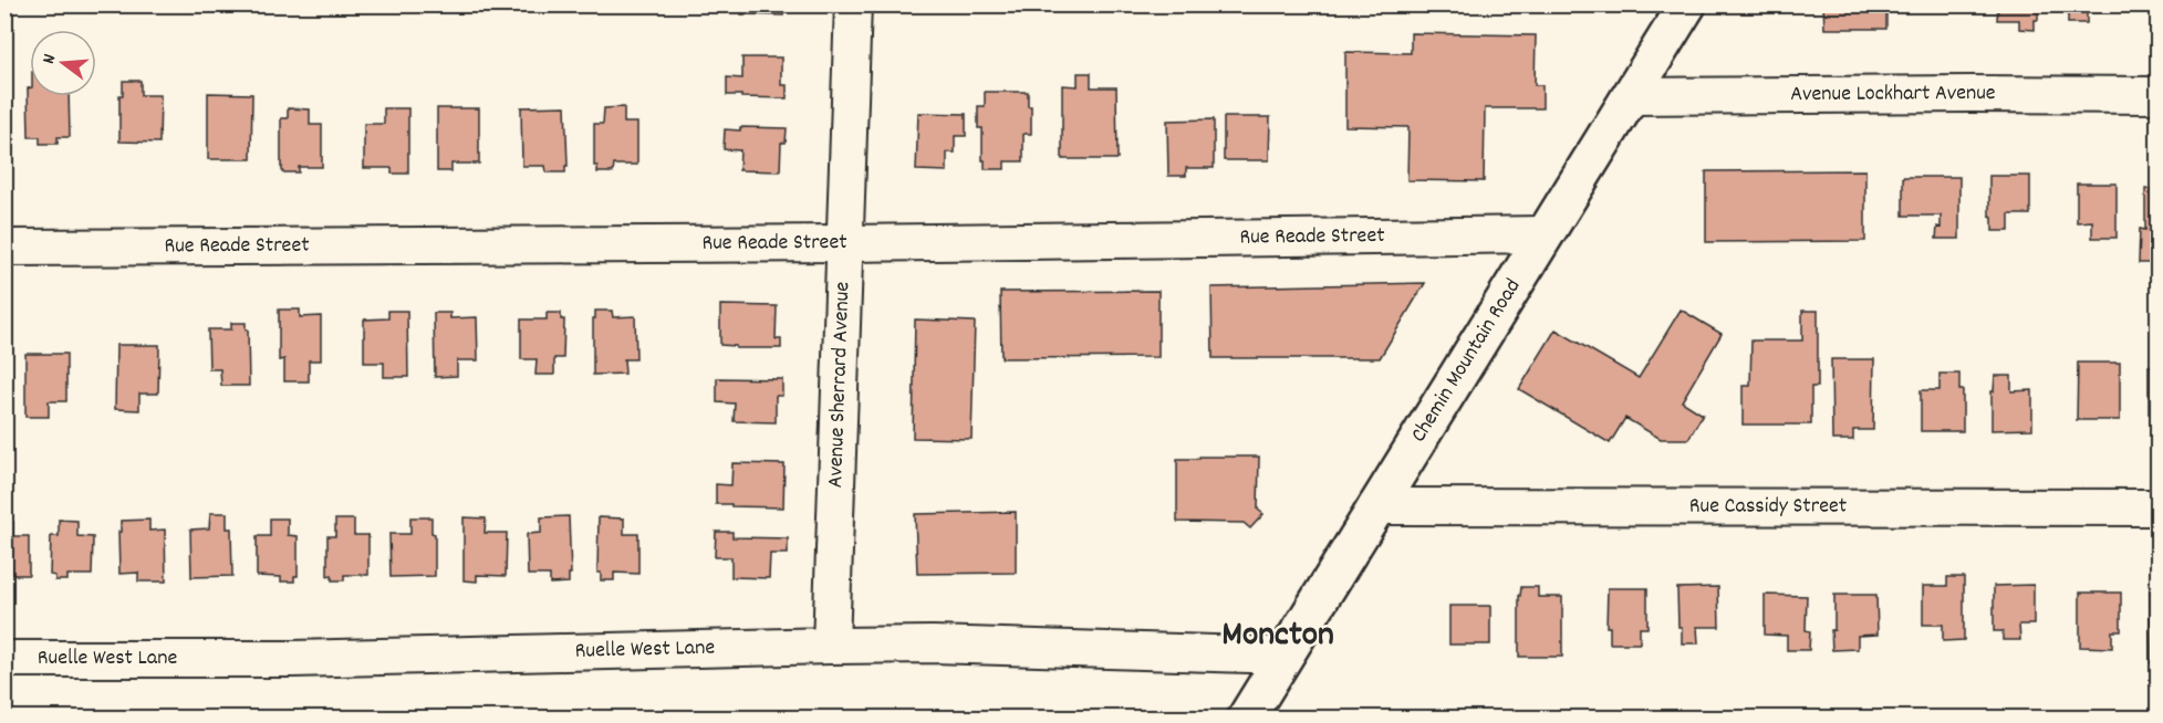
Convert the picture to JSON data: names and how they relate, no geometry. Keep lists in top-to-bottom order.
{
  "streets": {
    "main road": ["Chemin Mountain Road"],
    "street": [
      "Avenue Lockhart Avenue",
      "Rue Reade Street",
      "Avenue Sherrard Avenue",
      "Rue Cassidy Street",
      "Ruelle West Lane"
    ]
  },
  "crossings": [
    ["Avenue Lockhart Avenue", "Chemin Mountain Road"],
    ["Rue Reade Street", "Chemin Mountain Road"],
    ["Rue Reade Street", "Avenue Sherrard Avenue"],
    ["Chemin Mountain Road", "Rue Cassidy Street"],
    ["Chemin Mountain Road", "Ruelle West Lane"],
    ["Avenue Sherrard Avenue", "Ruelle West Lane"]
  ],
  "districts": ["Moncton"],
  "north": "left"
}
